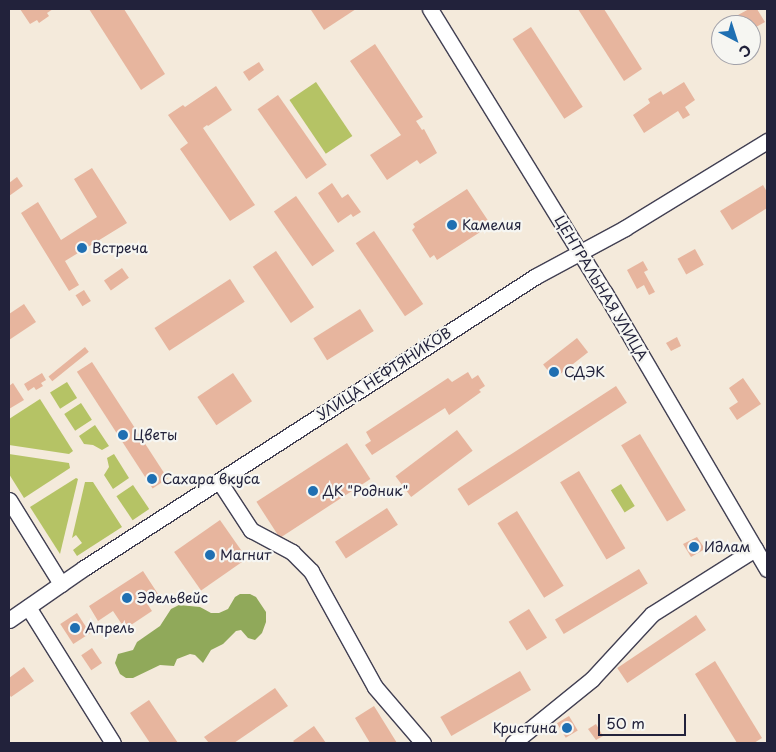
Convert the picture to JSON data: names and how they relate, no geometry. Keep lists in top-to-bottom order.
{
  "streets": {
    "street": ["ЦЕНТРАЛЬНАЯ УЛИЦА", "УЛИЦА НЕФТЯНИКОВ"]
  },
  "crossings": [
    ["ЦЕНТРАЛЬНАЯ УЛИЦА", "УЛИЦА НЕФТЯНИКОВ"]
  ],
  "places": [
    "Камелия",
    "Встреча",
    "СДЭК",
    "Цветы",
    "Сахара вкуса",
    "ДК \"Родник\"",
    "Идлам",
    "Магнит",
    "Эдельвейс",
    "Апрель",
    "Кристина"
  ],
  "scale_bar": "50 m",
  "north": "bottom right"
}
